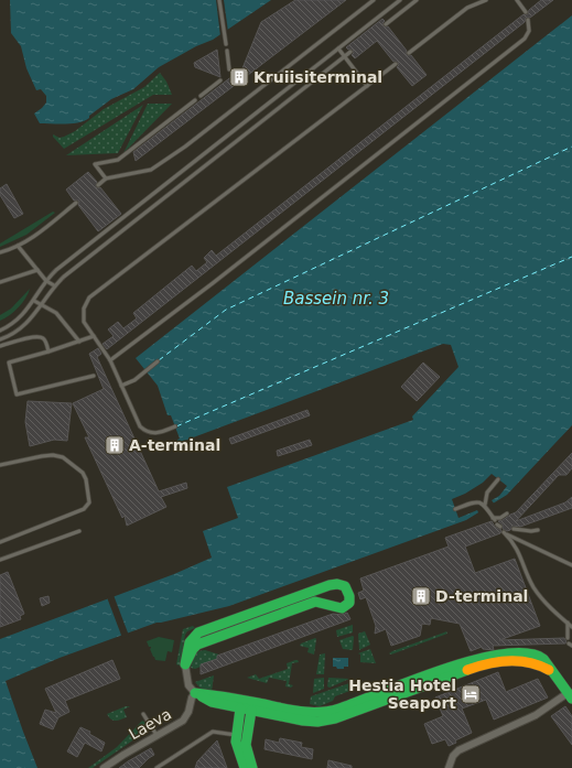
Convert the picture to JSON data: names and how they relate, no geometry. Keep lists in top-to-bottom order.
{
  "streets": {
    "street": ["Laeva"]
  },
  "water": ["Bassein nr. 3"],
  "places": {
    "building": ["Kruiisiterminal", "A-terminal", "D-terminal"],
    "hotel": ["Hestia Hotel Seaport"]
  }
}
